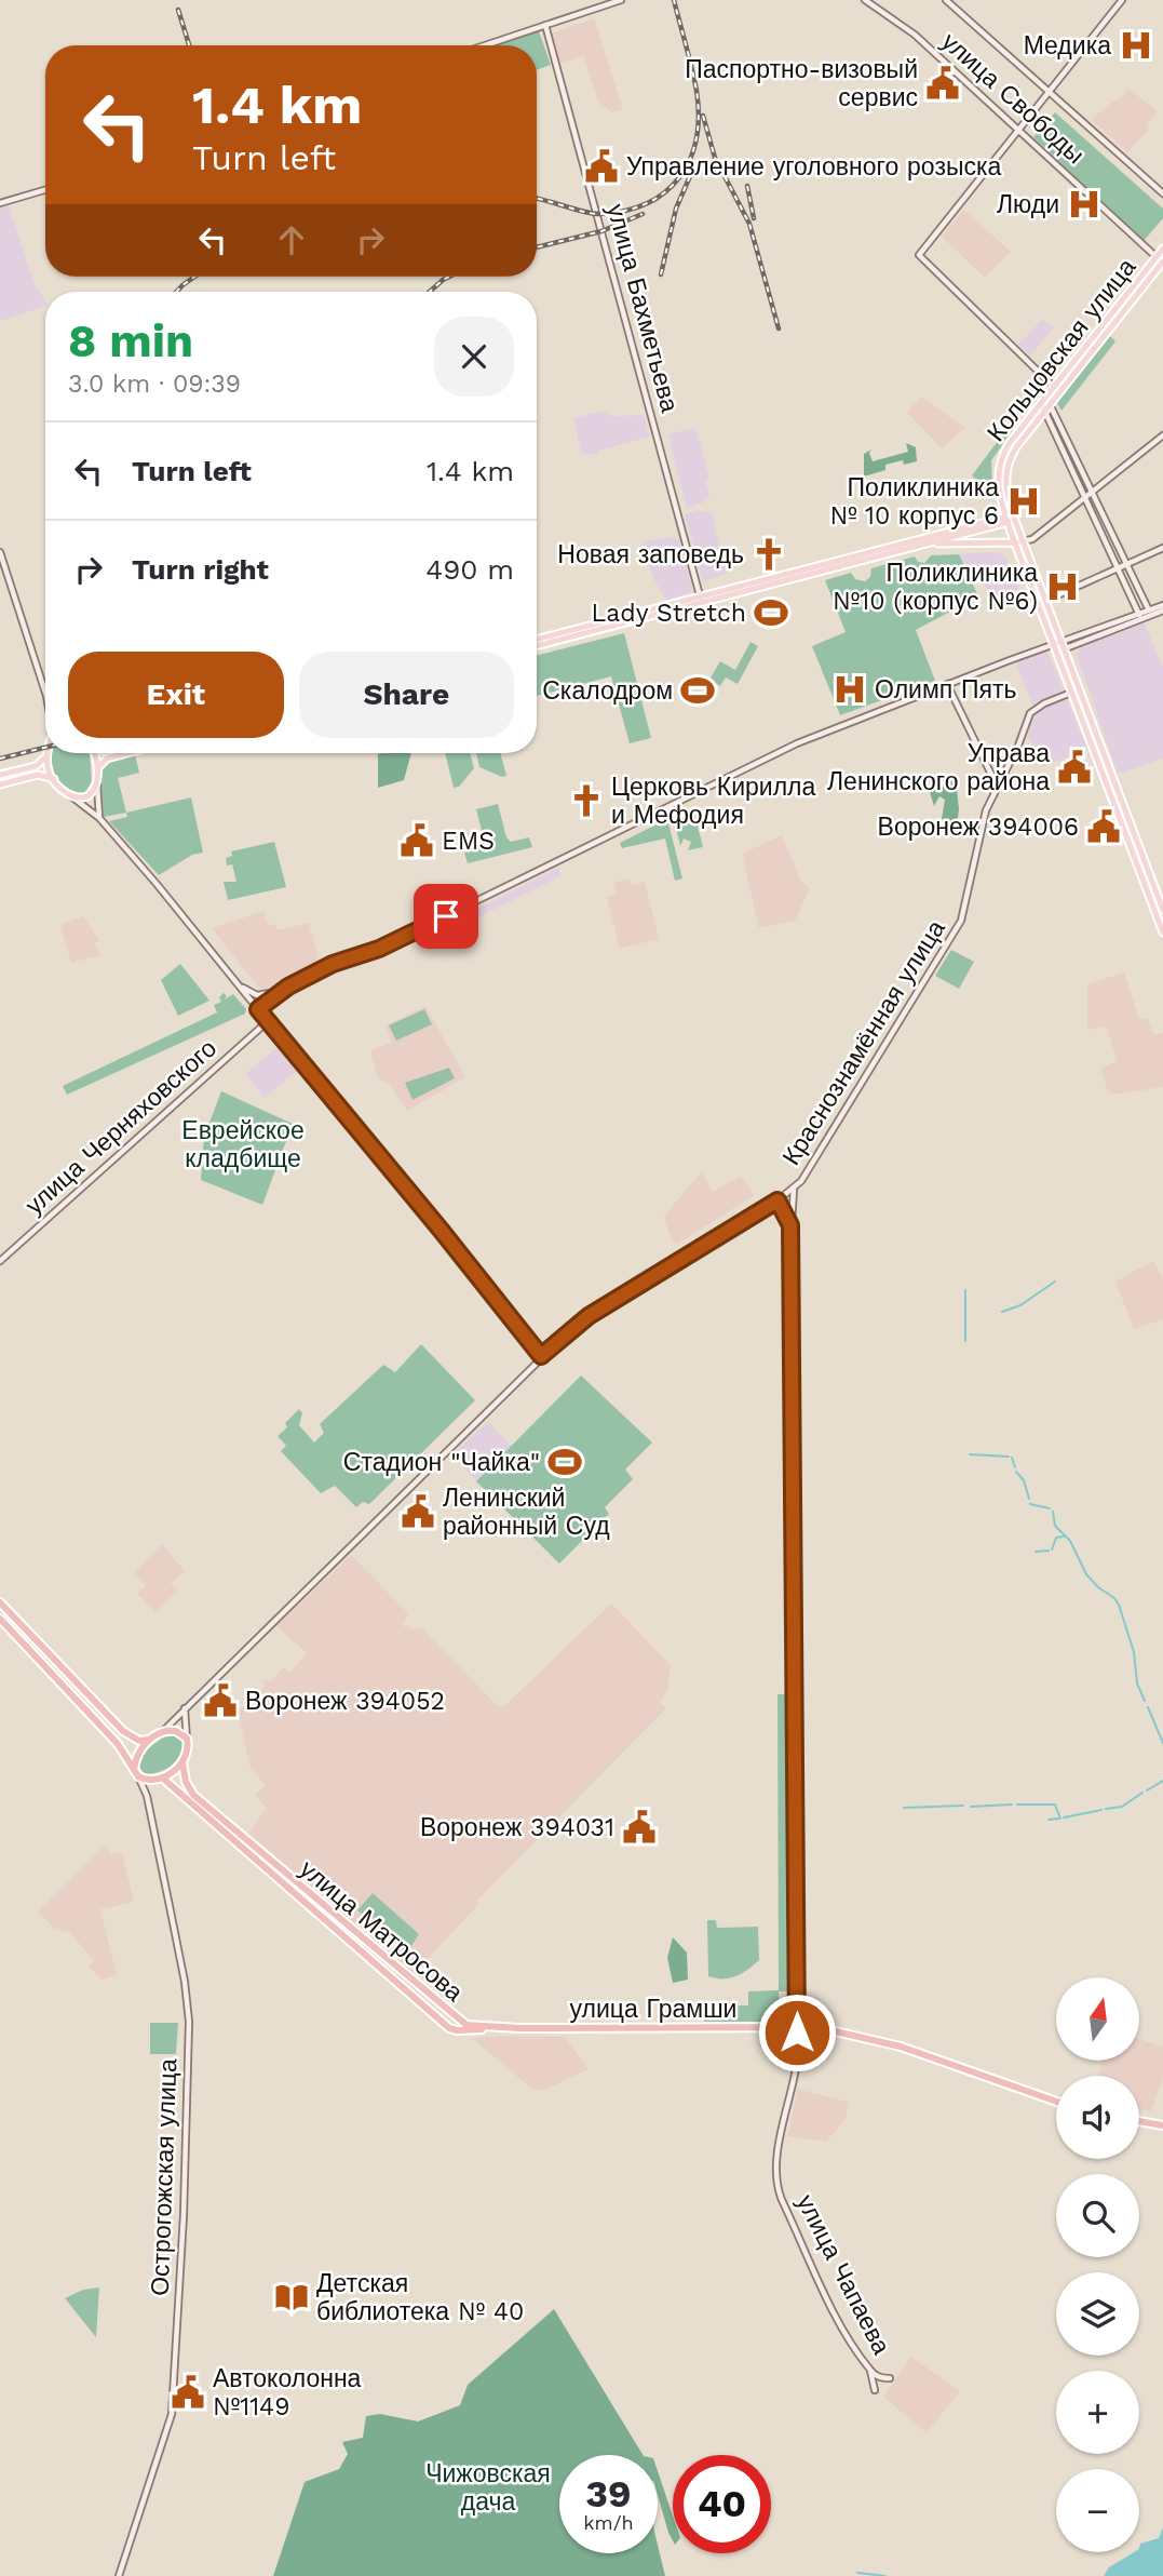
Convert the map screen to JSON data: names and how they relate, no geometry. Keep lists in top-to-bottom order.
{
  "streets": {
    "highway": ["улица Матросова", "улица Грамши"],
    "main road": ["Кольцовская улица"],
    "street": [
      "улица Свободы",
      "улица Бахметьева",
      "Краснознамённая улица",
      "улица Черняховского",
      "Острогожская улица",
      "улица Чапаева"
    ]
  },
  "crossings": [
    ["улица Свободы", "Кольцовская улица"],
    ["Краснознамённая улица", "улица Матросова"],
    ["Краснознамённая улица", "Острогожская улица"],
    ["Краснознамённая улица", "улица Чапаева"],
    ["улица Матросова", "улица Грамши"],
    ["улица Матросова", "Острогожская улица"],
    ["улица Грамши", "улица Чапаева"]
  ],
  "parks": ["Еврейское кладбище", "Чижовская дача"],
  "places": {
    "hospital": [
      "Медика",
      "Люди",
      "Поликлиника № 10 корпус 6",
      "Поликлиника №10 (корпус №6)",
      "Олимп Пять"
    ],
    "public building": [
      "Паспортно-визовый сервис",
      "Управление уголовного розыска",
      "Управа Ленинского района",
      "Воронеж 394006",
      "EMS",
      "Ленинский районный Суд",
      "Воронеж 394052",
      "Воронеж 394031",
      "Автоколонна №1149"
    ],
    "church": ["Новая заповедь", "Церковь Кирилла и Мефодия"],
    "sports": ["Lady Stretch", "Скалодром", "Стадион \"Чайка\""],
    "library": ["Детская библиотека № 40"]
  },
  "north": "top",
  "page": {
    "turn": ["1.4 km", "Turn left"],
    "heading": ["8 min", "3.0 km · 09:39"],
    "list": [
      {
        "name": "Turn left",
        "value": "1.4 km"
      },
      {
        "name": "Turn right",
        "value": "490 m"
      }
    ],
    "buttons": ["Exit", "Share"],
    "map_buttons": ["+", "−"],
    "speed": "39 km/h",
    "limit": "40"
  }
}
